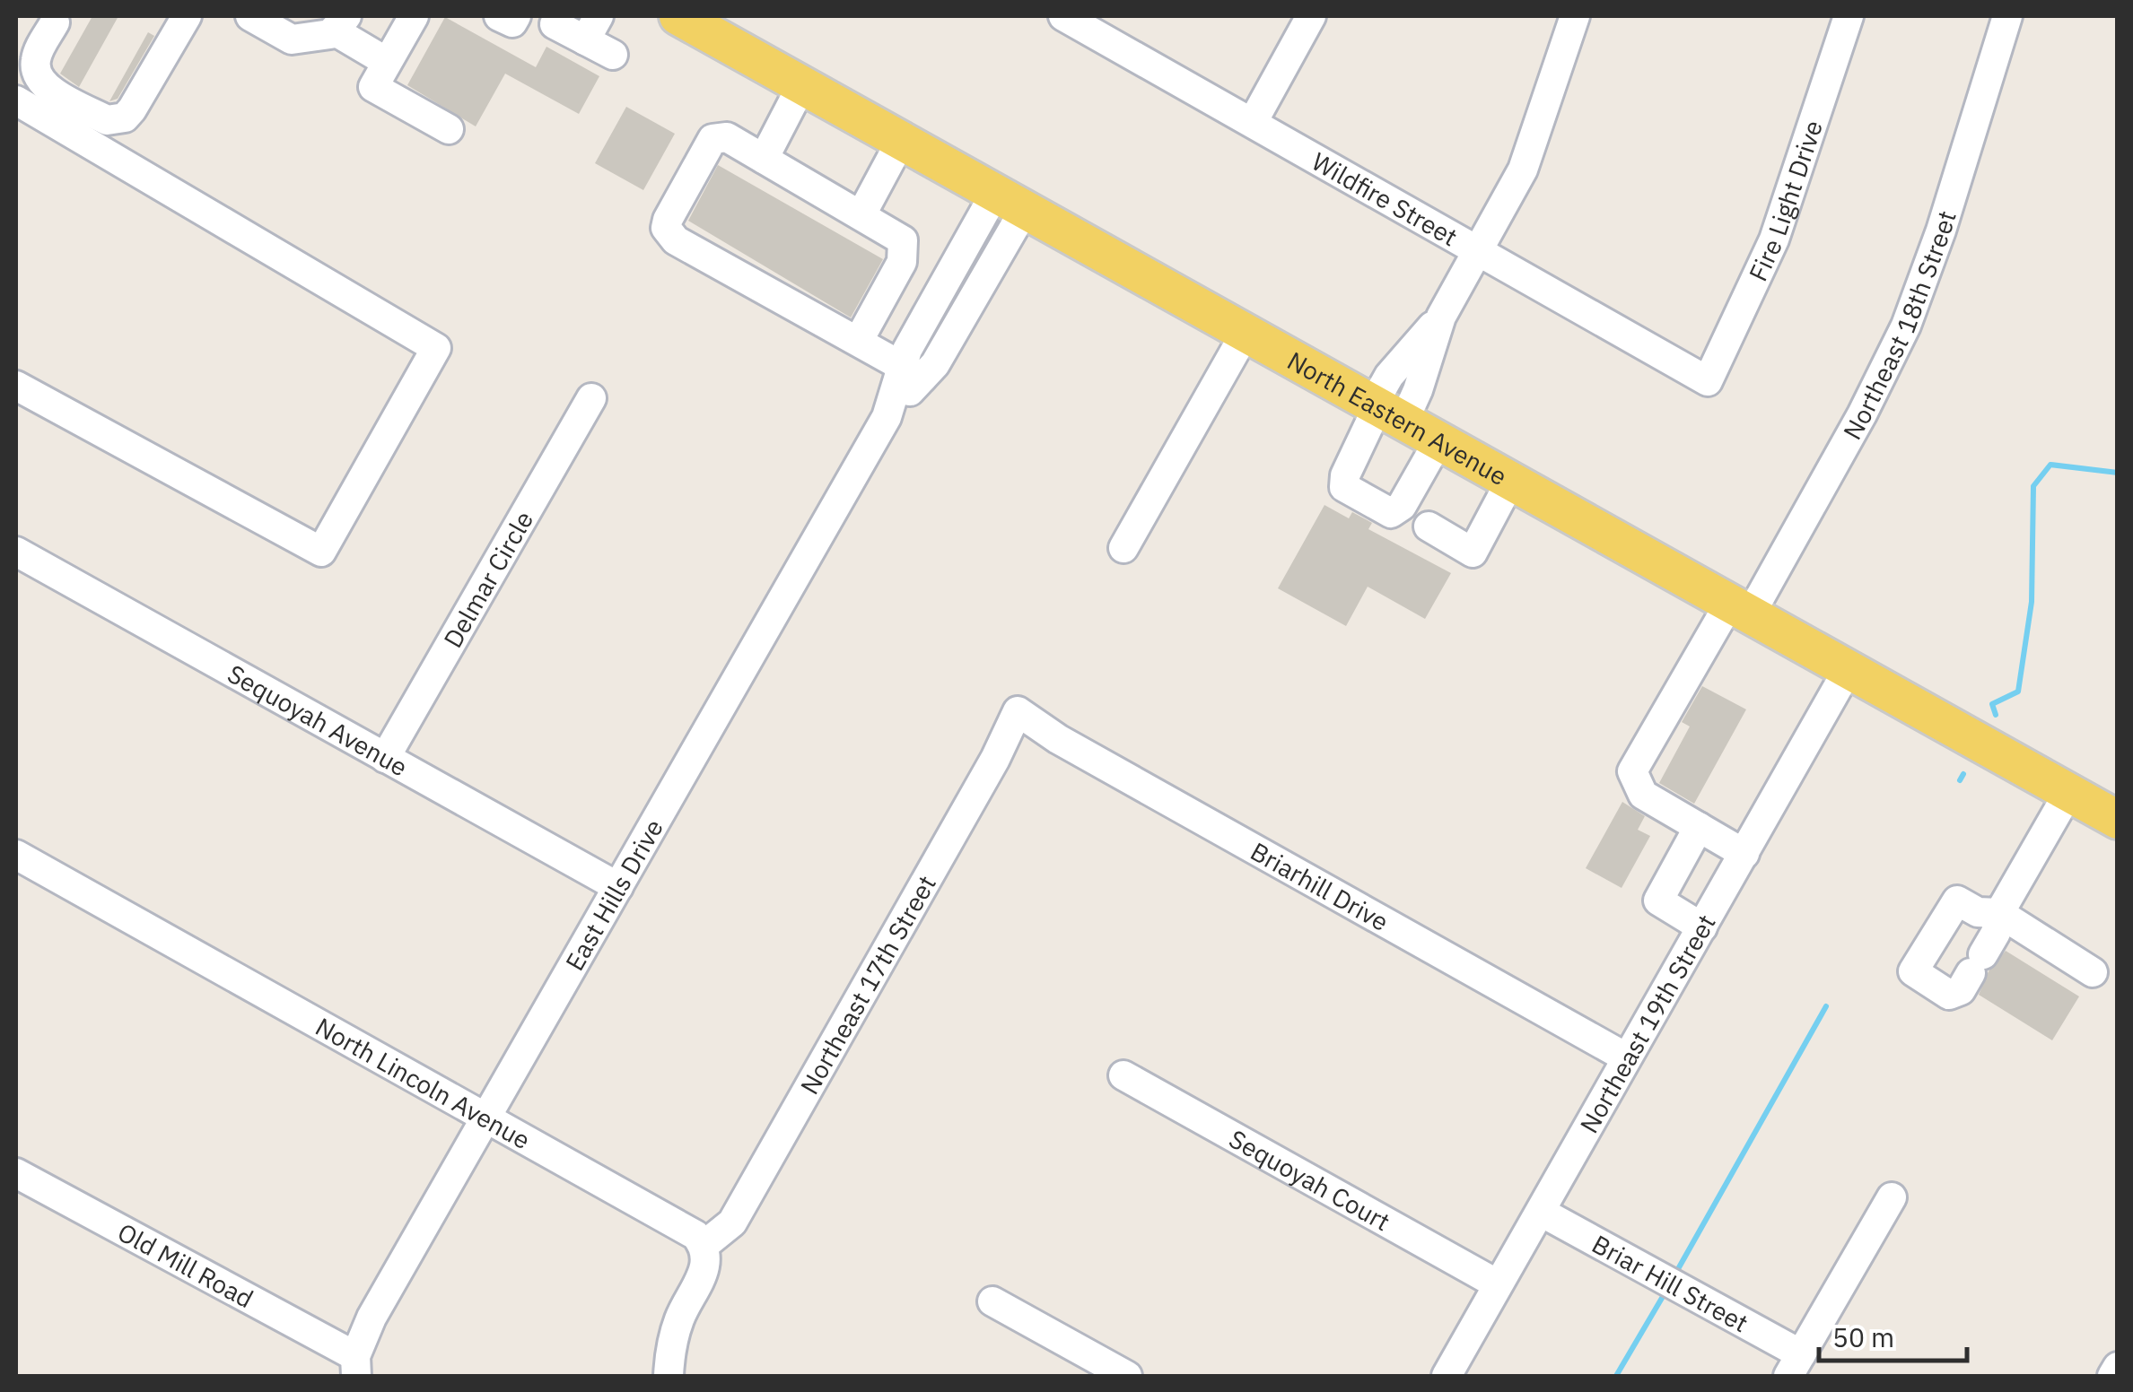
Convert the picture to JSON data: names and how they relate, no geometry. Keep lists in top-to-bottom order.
{
  "streets": {
    "main road": ["North Eastern Avenue"],
    "street": [
      "Wildfire Street",
      "Fire Light Drive",
      "Northeast 18th Street",
      "Delmar Circle",
      "Sequoyah Avenue",
      "Briarhill Drive",
      "East Hills Drive",
      "Northeast 17th Street",
      "Northeast 19th Street",
      "North Lincoln Avenue",
      "Sequoyah Court",
      "Old Mill Road",
      "Briar Hill Street"
    ]
  },
  "crossings": [
    ["Wildfire Street", "Fire Light Drive"],
    ["Northeast 18th Street", "North Eastern Avenue"],
    ["North Eastern Avenue", "East Hills Drive"],
    ["North Eastern Avenue", "Northeast 19th Street"],
    ["Delmar Circle", "Sequoyah Avenue"],
    ["Sequoyah Avenue", "East Hills Drive"],
    ["Briarhill Drive", "Northeast 17th Street"],
    ["Briarhill Drive", "Northeast 19th Street"],
    ["East Hills Drive", "North Lincoln Avenue"],
    ["East Hills Drive", "Old Mill Road"],
    ["Northeast 17th Street", "North Lincoln Avenue"],
    ["Northeast 19th Street", "Sequoyah Court"],
    ["Northeast 19th Street", "Briar Hill Street"]
  ],
  "scale_bar": "50 m"
}
